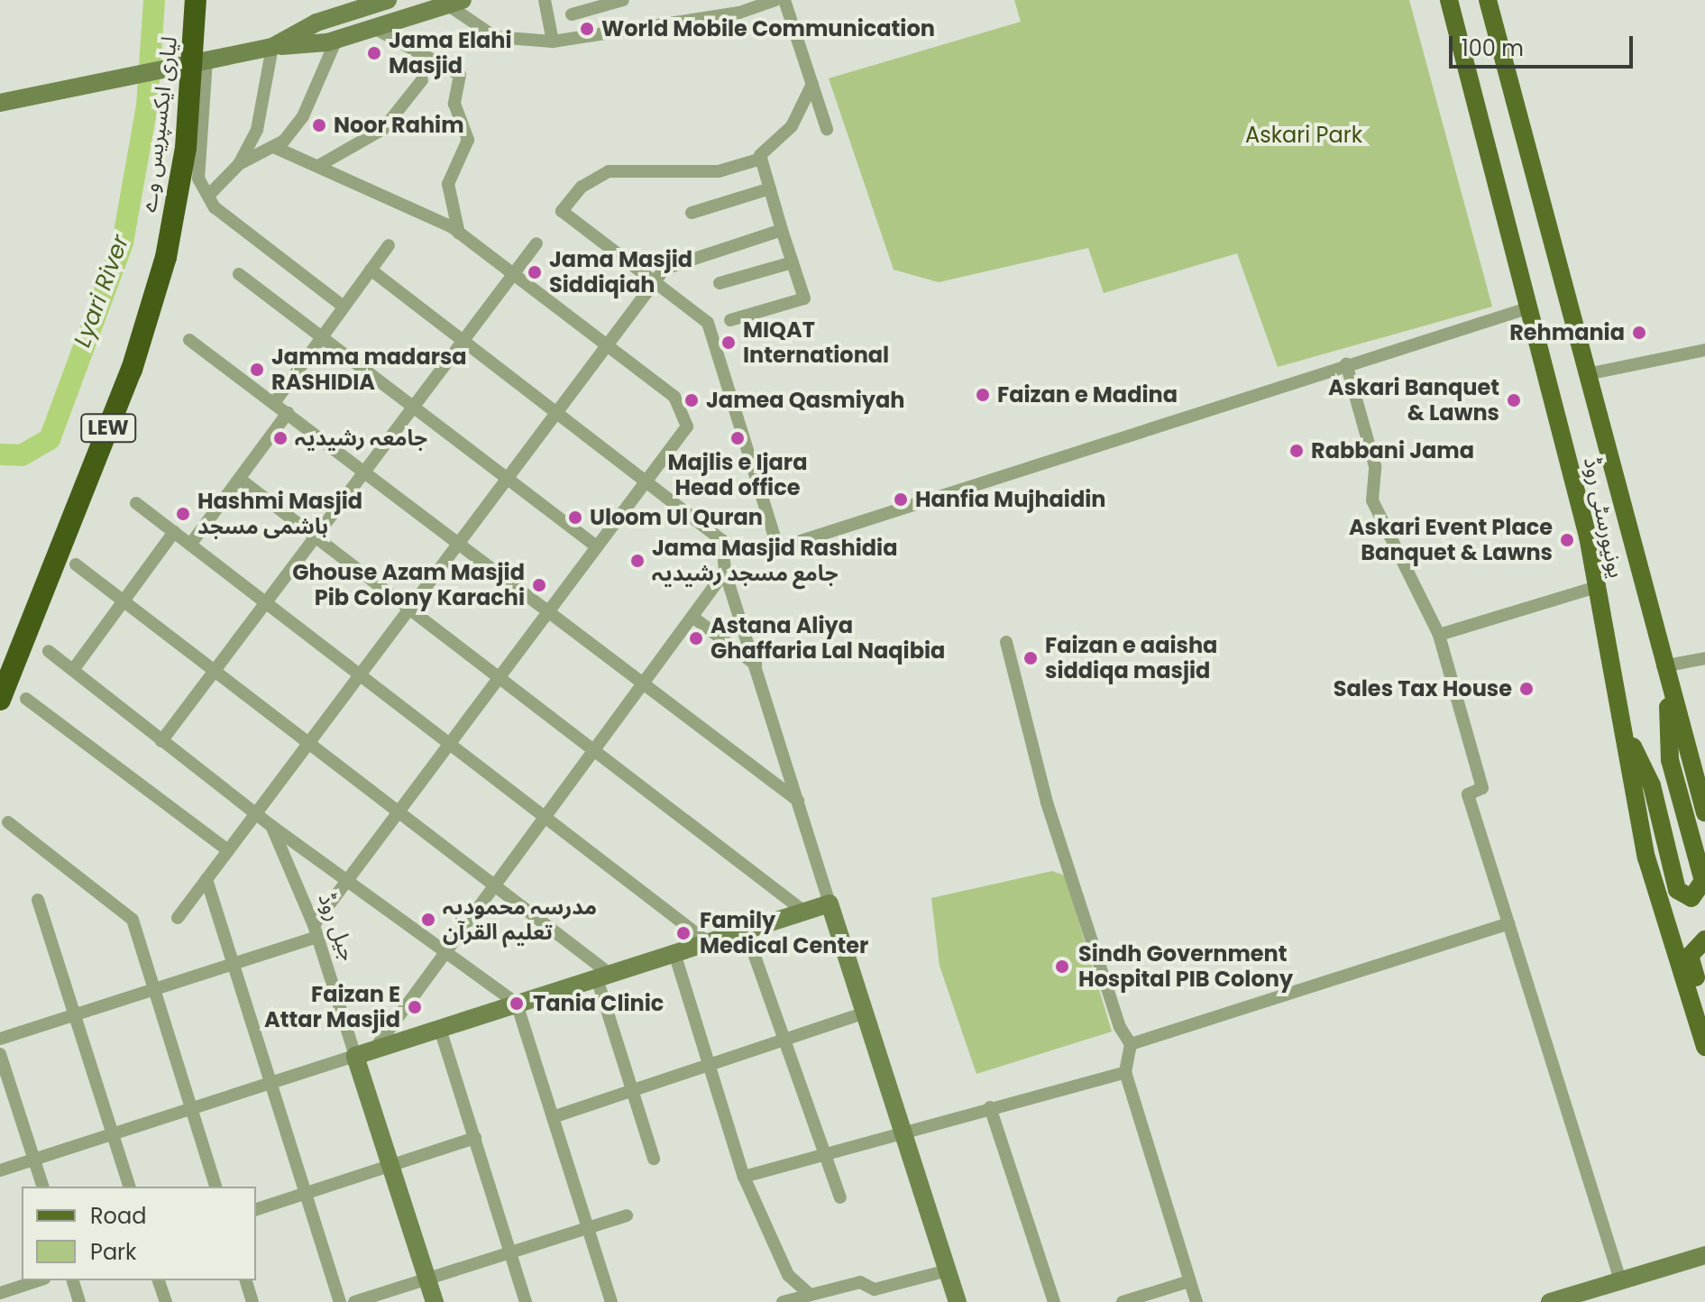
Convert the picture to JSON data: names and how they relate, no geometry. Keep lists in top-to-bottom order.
{
  "streets": {
    "highway": ["لیاری ایکسپریس وے", "LEW"],
    "main road": ["یونیورسٹی روڈ"],
    "street": ["جیل روڈ"]
  },
  "water": ["Lyari River"],
  "parks": ["Askari Park"],
  "places": [
    "World Mobile Communication",
    "Jama Elahi Masjid",
    "Noor Rahim",
    "Jama Masjid Siddiqiah",
    "Rehmania",
    "MIQAT International",
    "Jamma madarsa RASHIDIA",
    "Faizan e Madina",
    "Jamea Qasmiyah",
    "Askari Banquet & Lawns",
    "جامعہ رشیدیہ",
    "Majlis e Ijara Head office",
    "Rabbani Jama",
    "Hanfia Mujhaidin",
    "Hashmi Masjid ہاشمی مسجد",
    "Uloom Ul Quran",
    "Askari Event Place Banquet & Lawns",
    "Jama Masjid Rashidia جامع مسجد رشیدیہ",
    "Ghouse Azam Masjid Pib Colony Karachi",
    "Astana Aliya Ghaffaria Lal Naqibia",
    "Faizan e aaisha siddiqa masjid",
    "Sales Tax House",
    "مدرسہ محمودیہ تعلیم القرآن",
    "Family Medical Center",
    "Sindh Government Hospital PIB Colony",
    "Tania Clinic",
    "Faizan E Attar Masjid"
  ],
  "legend": ["Road", "Park"],
  "scale_bar": "100 m"
}
